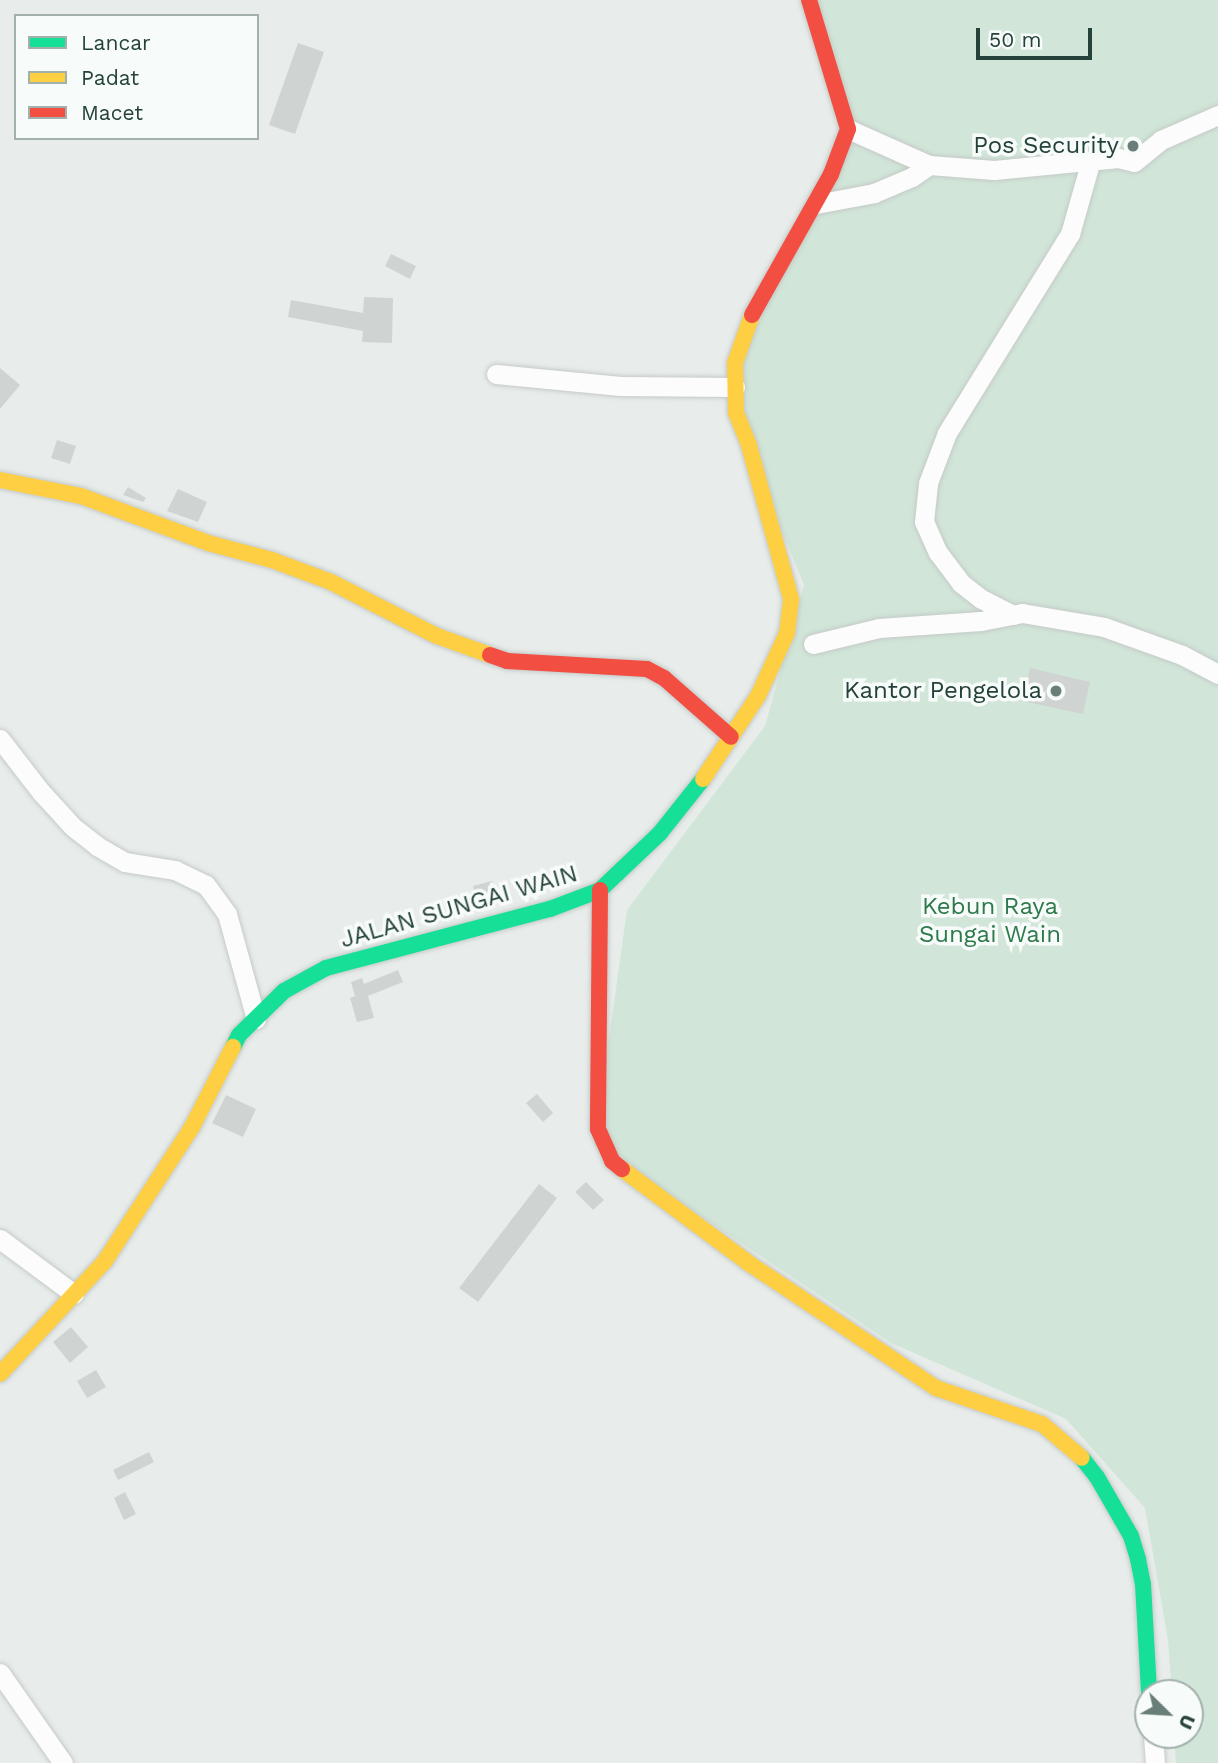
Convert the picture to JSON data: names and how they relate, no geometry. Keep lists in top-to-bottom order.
{
  "streets": {
    "street": ["JALAN SUNGAI WAIN"]
  },
  "parks": ["Kebun Raya Sungai Wain"],
  "places": ["Pos Security", "Kantor Pengelola"],
  "legend": ["Lancar", "Padat", "Macet"],
  "scale_bar": "50 m",
  "north": "bottom right"
}
